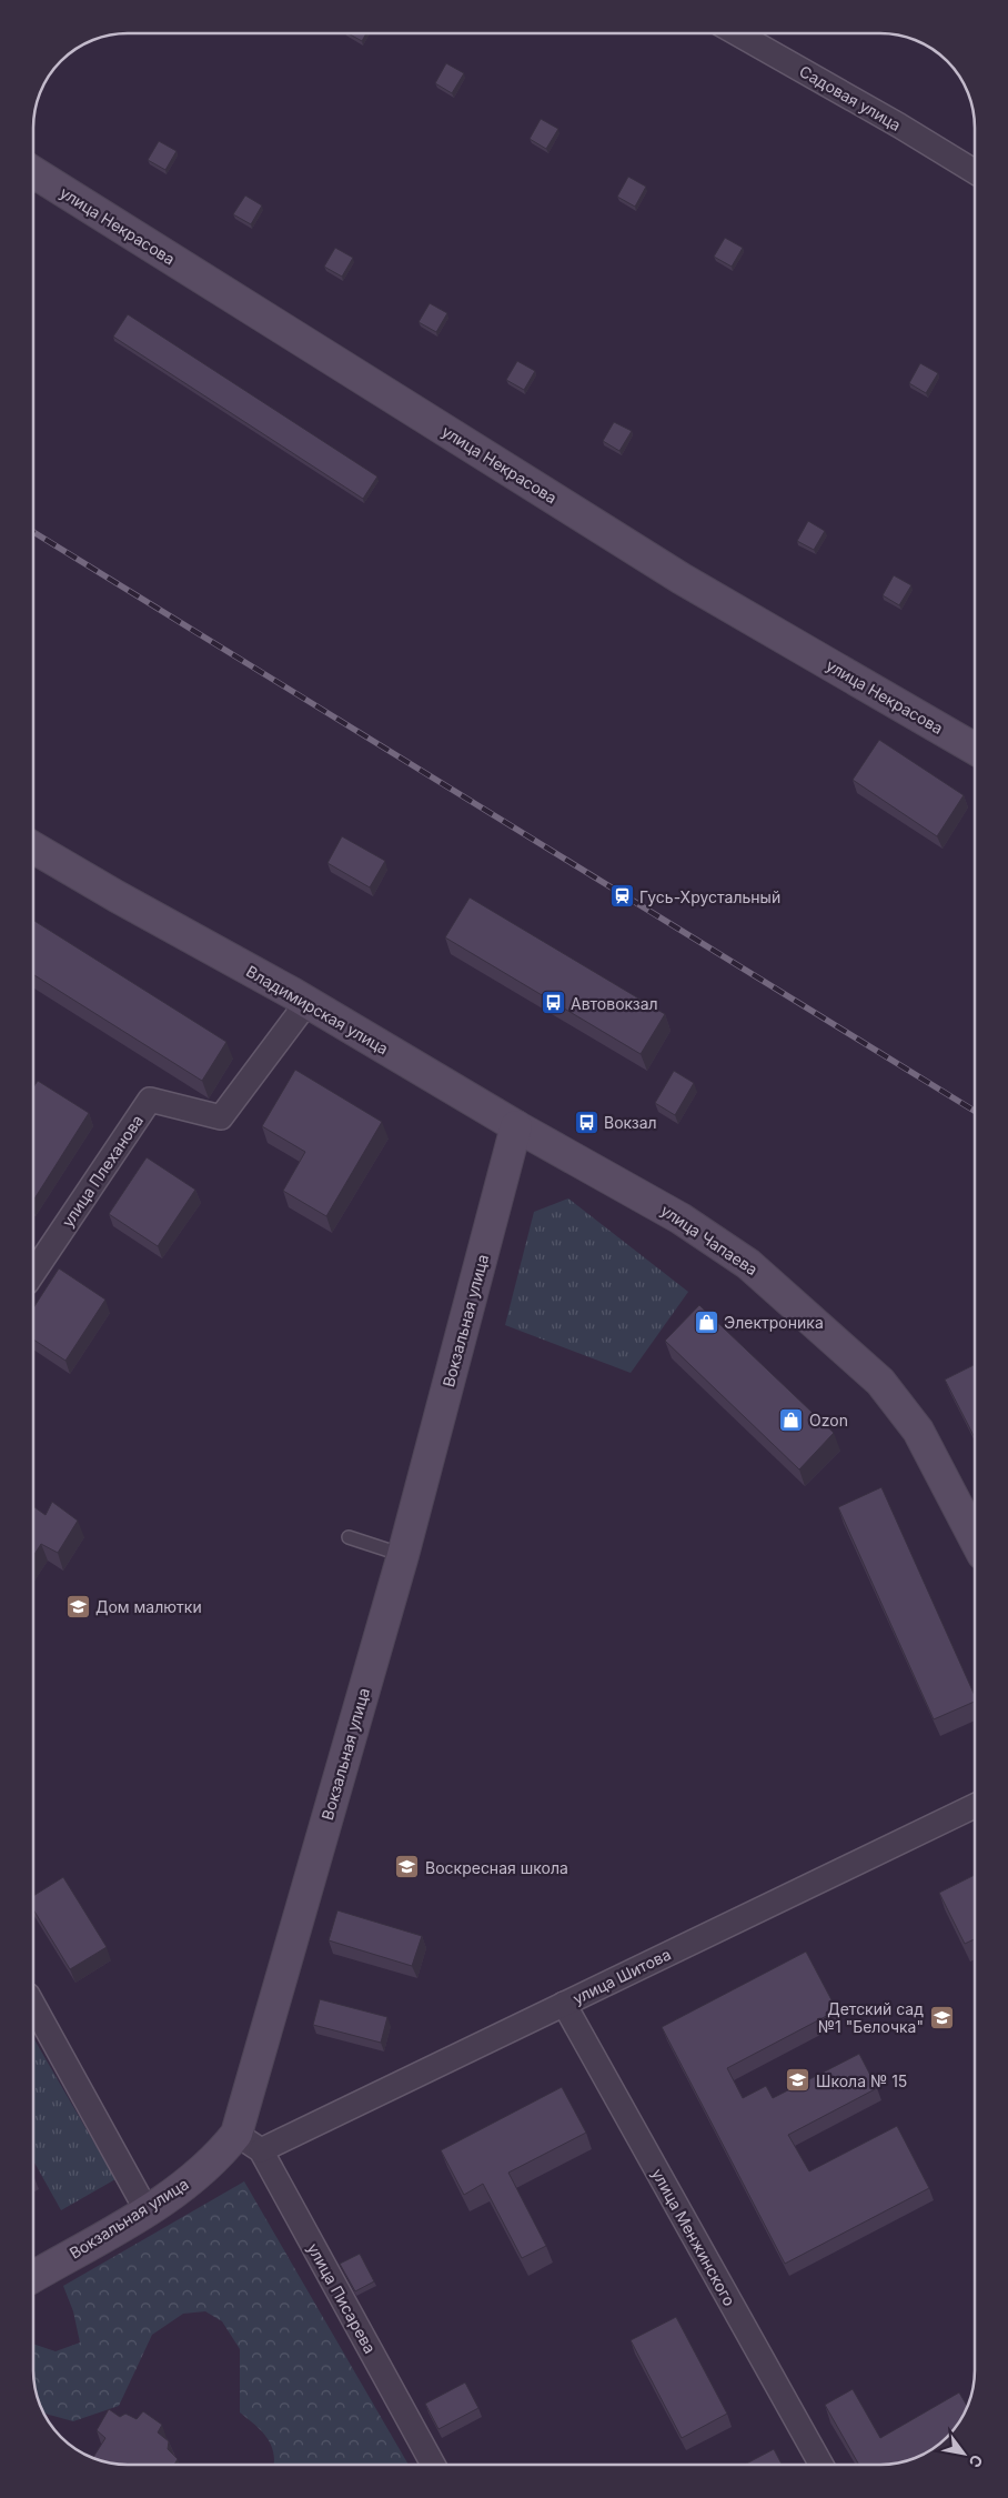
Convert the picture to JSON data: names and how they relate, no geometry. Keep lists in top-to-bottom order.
{
  "streets": {
    "main road": [
      "улица Некрасова",
      "Владимирская улица",
      "улица Чапаева",
      "Вокзальная улица"
    ],
    "street": [
      "Садовая улица",
      "улица Плеханова",
      "улица Шитова",
      "улица Менжинского",
      "улица Писарева"
    ]
  },
  "crossings": [
    ["Владимирская улица", "улица Плеханова"],
    ["Владимирская улица", "улица Чапаева"],
    ["Владимирская улица", "Вокзальная улица"],
    ["улица Чапаева", "Вокзальная улица"],
    ["Вокзальная улица", "улица Писарева"],
    ["улица Шитова", "улица Менжинского"],
    ["улица Шитова", "улица Писарева"]
  ],
  "places": {
    "station": ["Гусь-Хрустальный"],
    "bus stop": ["Автовокзал", "Вокзал"],
    "shop": ["Электроника", "Ozon"],
    "school or university": [
      "Дом малютки",
      "Воскресная школа",
      "Детский сад №1 \"Белочка\"",
      "Школа № 15"
    ]
  },
  "north": "bottom right"
}
